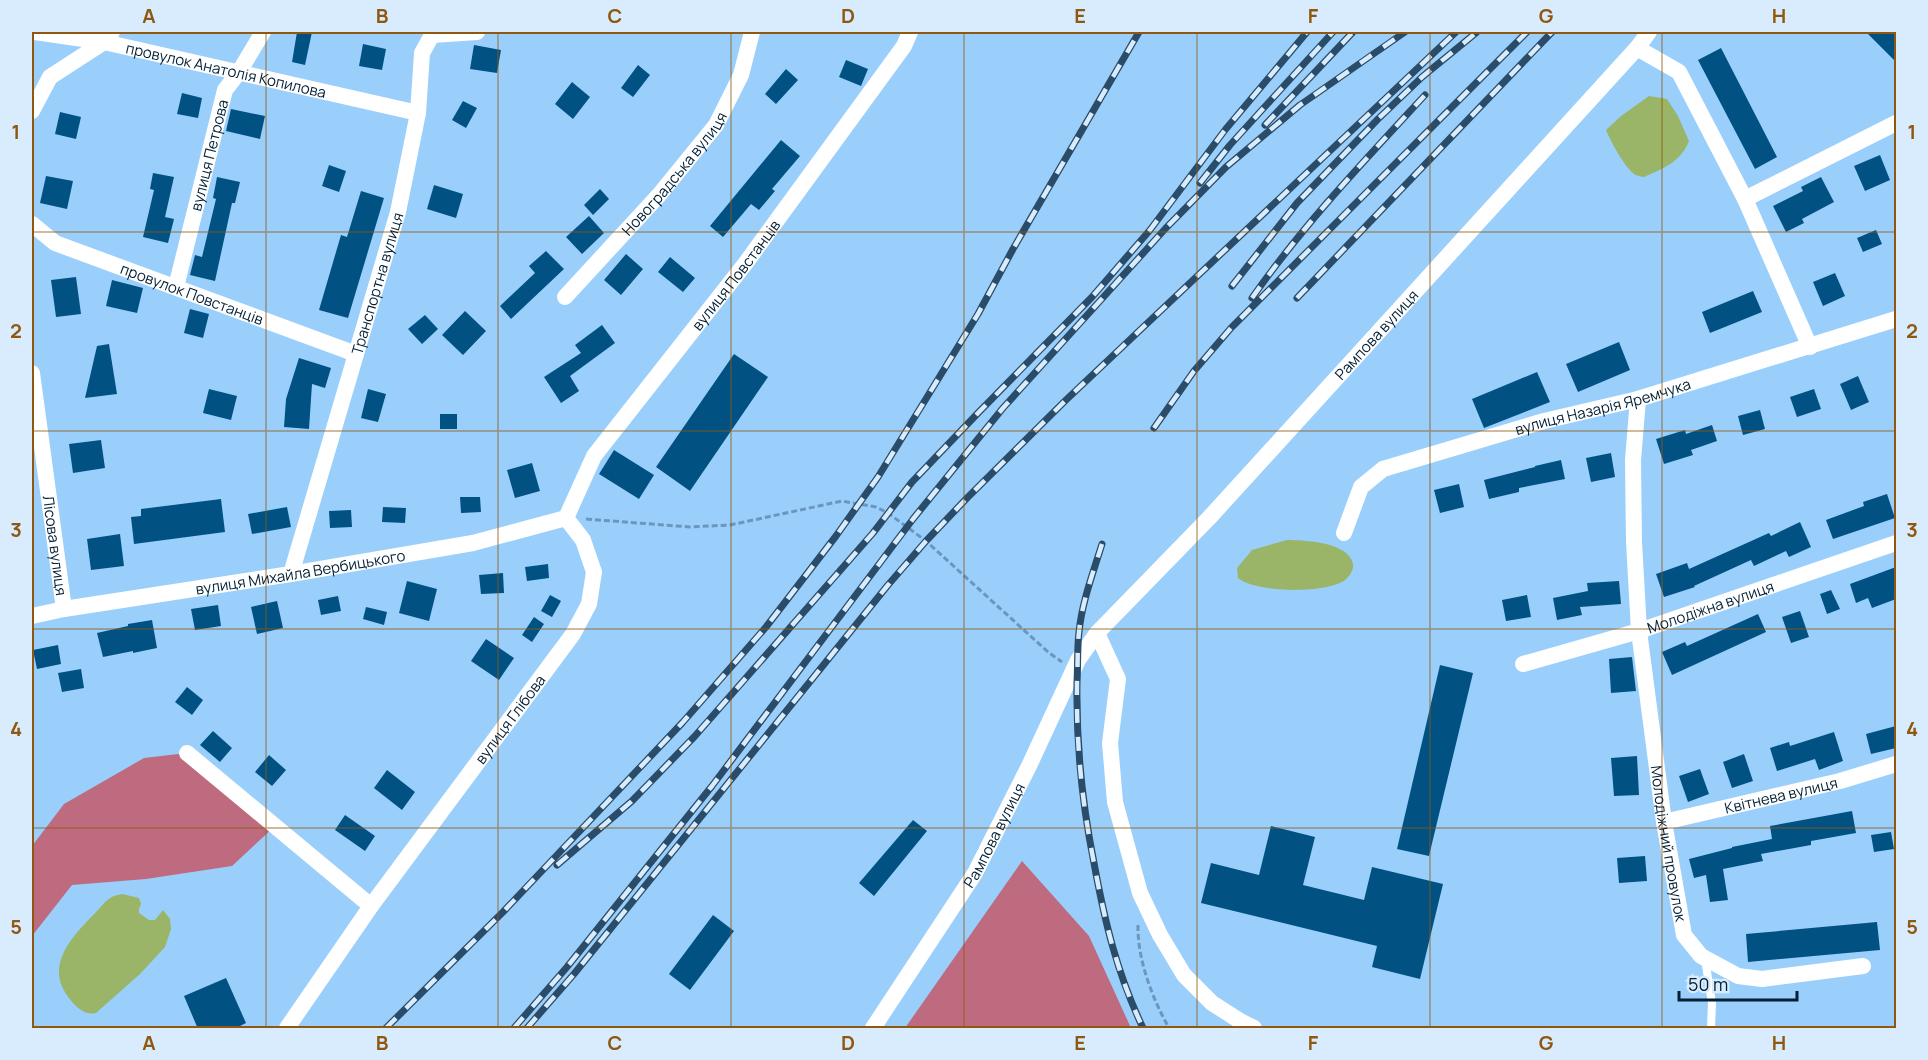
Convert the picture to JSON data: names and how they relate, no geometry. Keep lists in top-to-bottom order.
{
  "streets": {
    "street": [
      "провулок Анатолія Копилова",
      "вулиця Петрова",
      "Новоградська вулиця",
      "вулиця Повстанців",
      "Транспортна вулиця",
      "провулок Повстанців",
      "Рампова вулиця",
      "вулиця Назарія Яремчука",
      "Лісова вулиця",
      "вулиця Михайла Вербицького",
      "Молодіжна вулиця",
      "вулиця Глібова",
      "Квітнева вулиця",
      "Молодіжний провулок"
    ]
  },
  "crossings": [
    ["провулок Анатолія Копилова", "вулиця Петрова"],
    ["провулок Анатолія Копилова", "Транспортна вулиця"],
    ["вулиця Петрова", "провулок Повстанців"],
    ["вулиця Повстанців", "вулиця Михайла Вербицького"],
    ["вулиця Повстанців", "вулиця Глібова"],
    ["Транспортна вулиця", "провулок Повстанців"],
    ["Транспортна вулиця", "вулиця Михайла Вербицького"],
    ["вулиця Назарія Яремчука", "Молодіжний провулок"],
    ["Лісова вулиця", "вулиця Михайла Вербицького"],
    ["вулиця Михайла Вербицького", "вулиця Глібова"],
    ["Молодіжна вулиця", "Молодіжний провулок"],
    ["Квітнева вулиця", "Молодіжний провулок"]
  ],
  "scale_bar": "50 m",
  "grid": {
    "columns": [
      "A",
      "B",
      "C",
      "D",
      "E",
      "F",
      "G",
      "H"
    ],
    "rows": [
      "1",
      "2",
      "3",
      "4",
      "5"
    ]
  }
}
